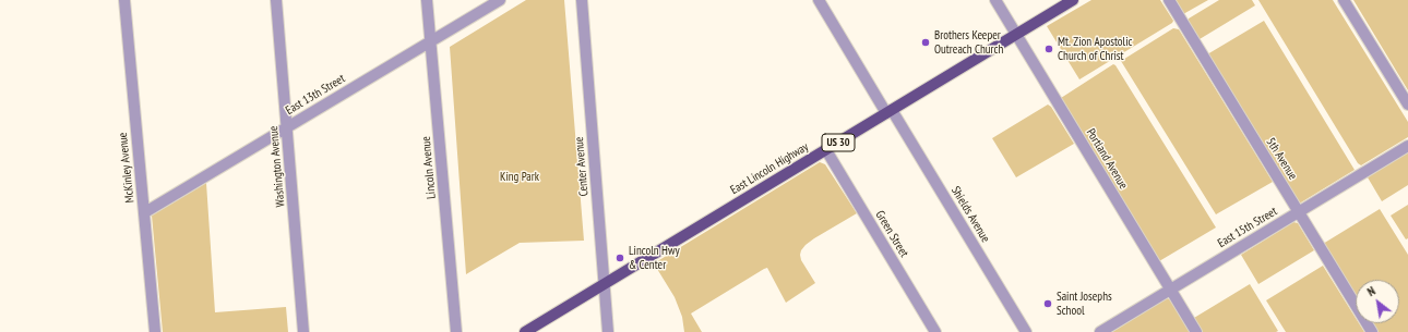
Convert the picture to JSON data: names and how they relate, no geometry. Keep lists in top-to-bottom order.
{
  "streets": {
    "main road": ["US 30", "East Lincoln Highway"],
    "street": [
      "East 13th Street",
      "Portland Avenue",
      "5th Avenue",
      "Washington Avenue",
      "Center Avenue",
      "McKinley Avenue",
      "Lincoln Avenue",
      "Shields Avenue",
      "East 15th Street",
      "Green Street"
    ]
  },
  "crossings": [
    ["East 13th Street", "Washington Avenue"],
    ["East 13th Street", "McKinley Avenue"],
    ["East 13th Street", "Lincoln Avenue"],
    ["Portland Avenue", "East Lincoln Highway"],
    ["Portland Avenue", "East 15th Street"],
    ["5th Avenue", "East 15th Street"],
    ["Center Avenue", "East Lincoln Highway"],
    ["East Lincoln Highway", "Shields Avenue"],
    ["East Lincoln Highway", "Green Street"]
  ],
  "parks": ["King Park"],
  "places": [
    "Brothers Keeper Outreach Church",
    "Mt. Zion Apostolic Church of Christ",
    "Lincoln Hwy & Center",
    "Saint Josephs School"
  ],
  "north": "top left"
}
